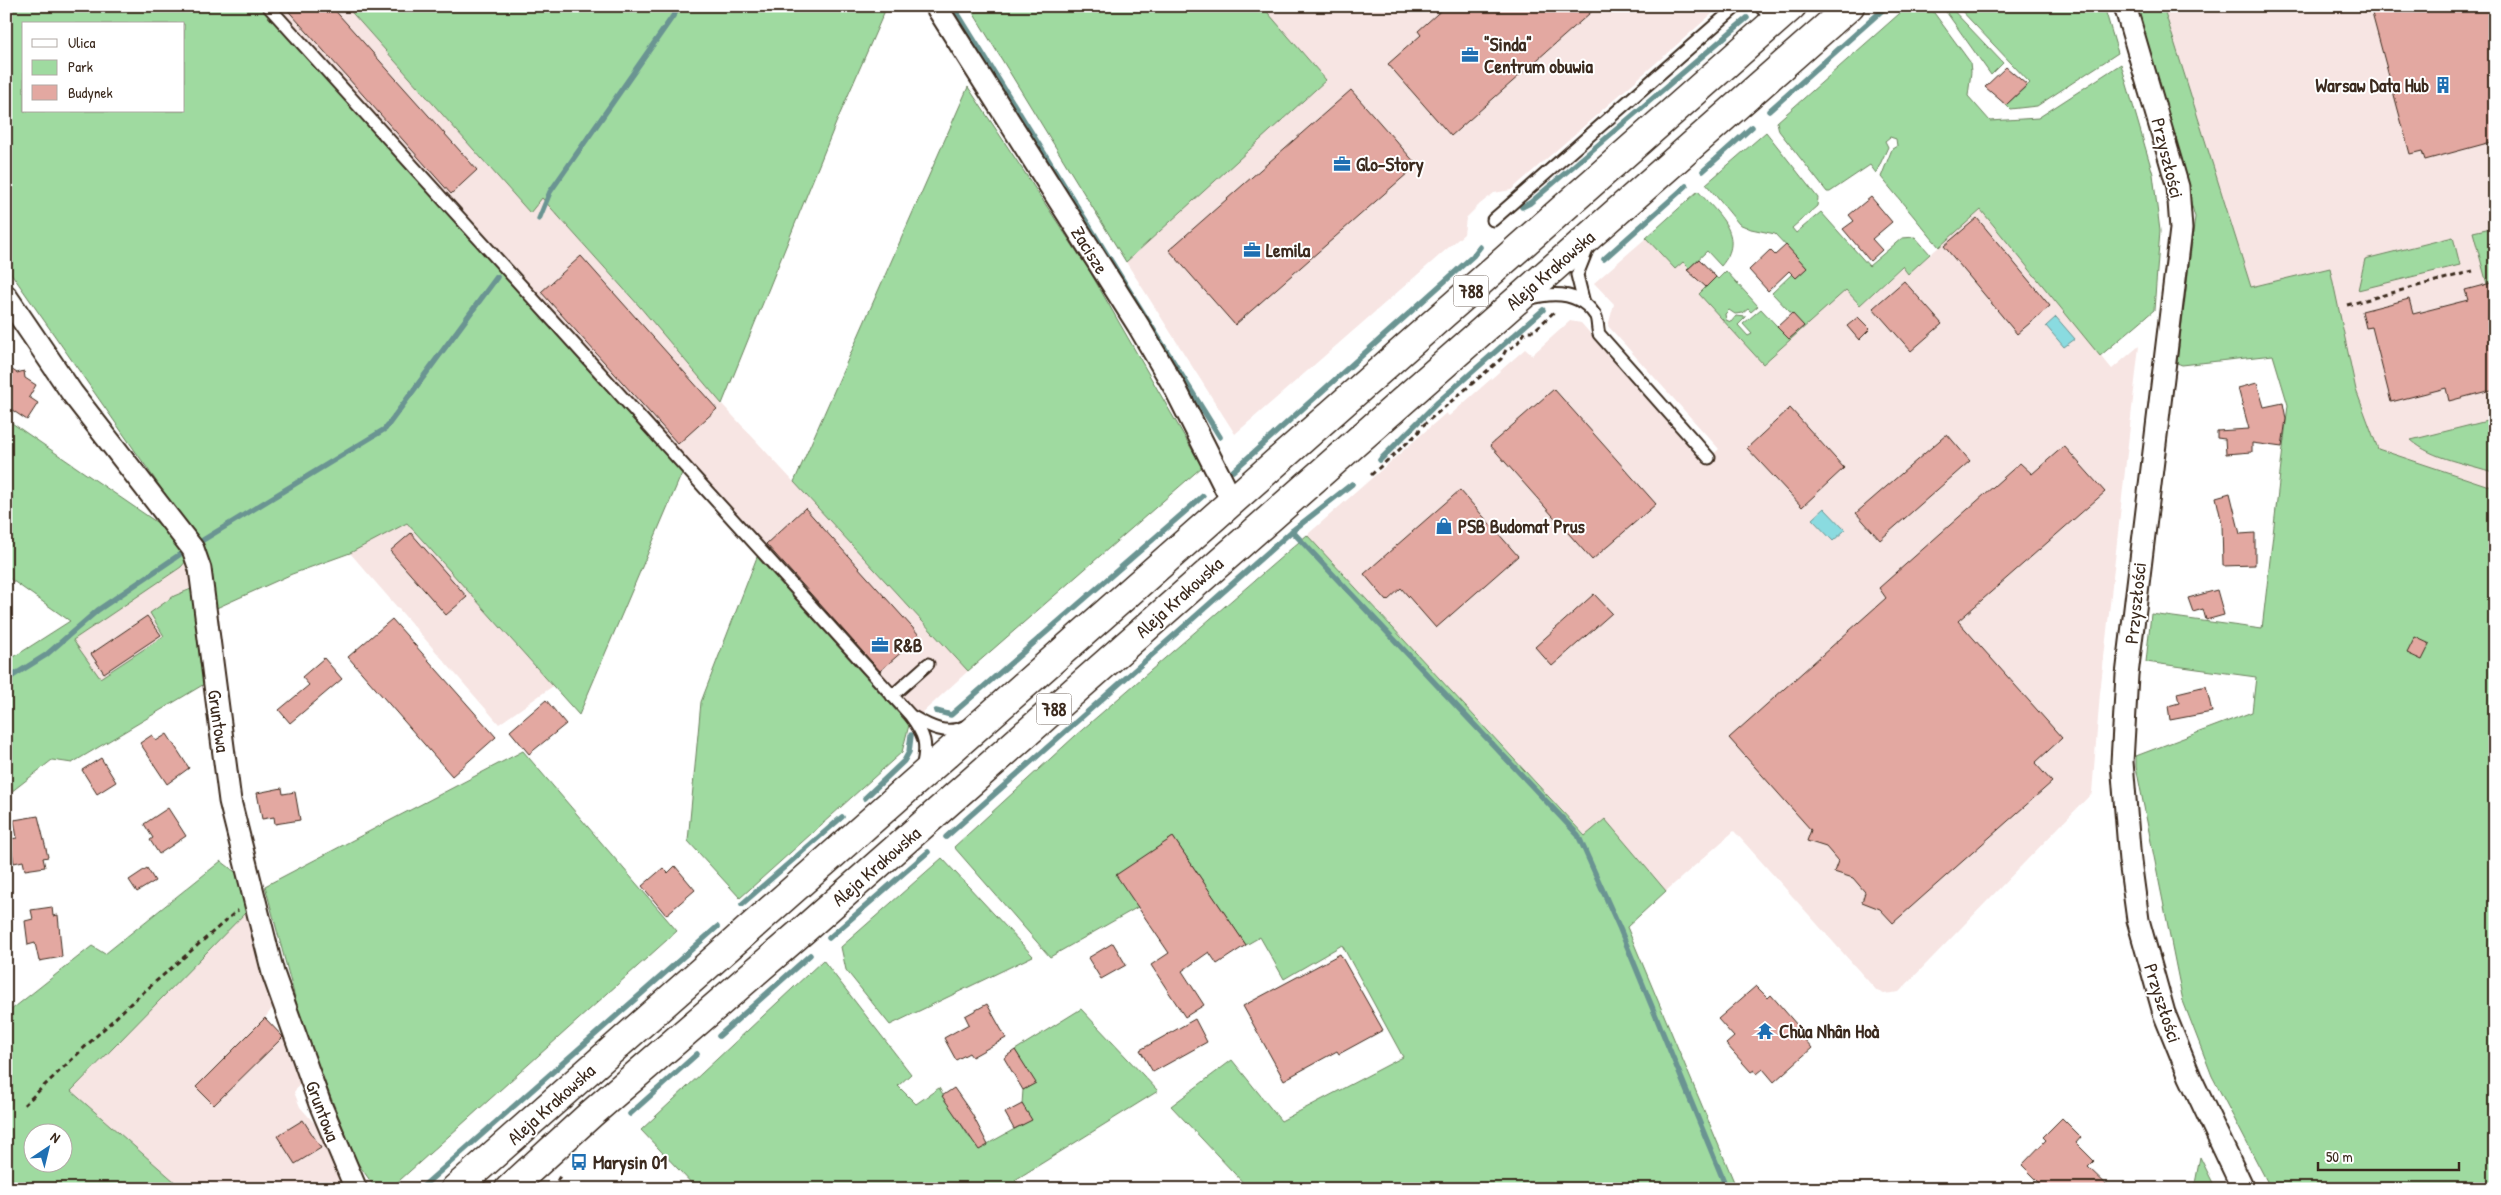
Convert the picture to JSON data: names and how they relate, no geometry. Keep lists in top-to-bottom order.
{
  "streets": {
    "main road": ["Aleja Krakowska", "788"],
    "street": ["Przyszłości", "Zacisze", "Gruntowa"]
  },
  "crossings": [
    ["Zacisze", "Aleja Krakowska"]
  ],
  "places": {
    "office": [
      "\"Sinda\" Centrum obuwia",
      "Glo-Story",
      "Lemila",
      "R&B"
    ],
    "building": ["Warsaw Data Hub"],
    "shop": ["PSB Budomat Prus"],
    "temple": ["Chùa Nhân Hoà"],
    "bus stop": ["Marysin 01"]
  },
  "legend": ["Ulica", "Park", "Budynek"],
  "scale_bar": "50 m",
  "north": "top right"
}
